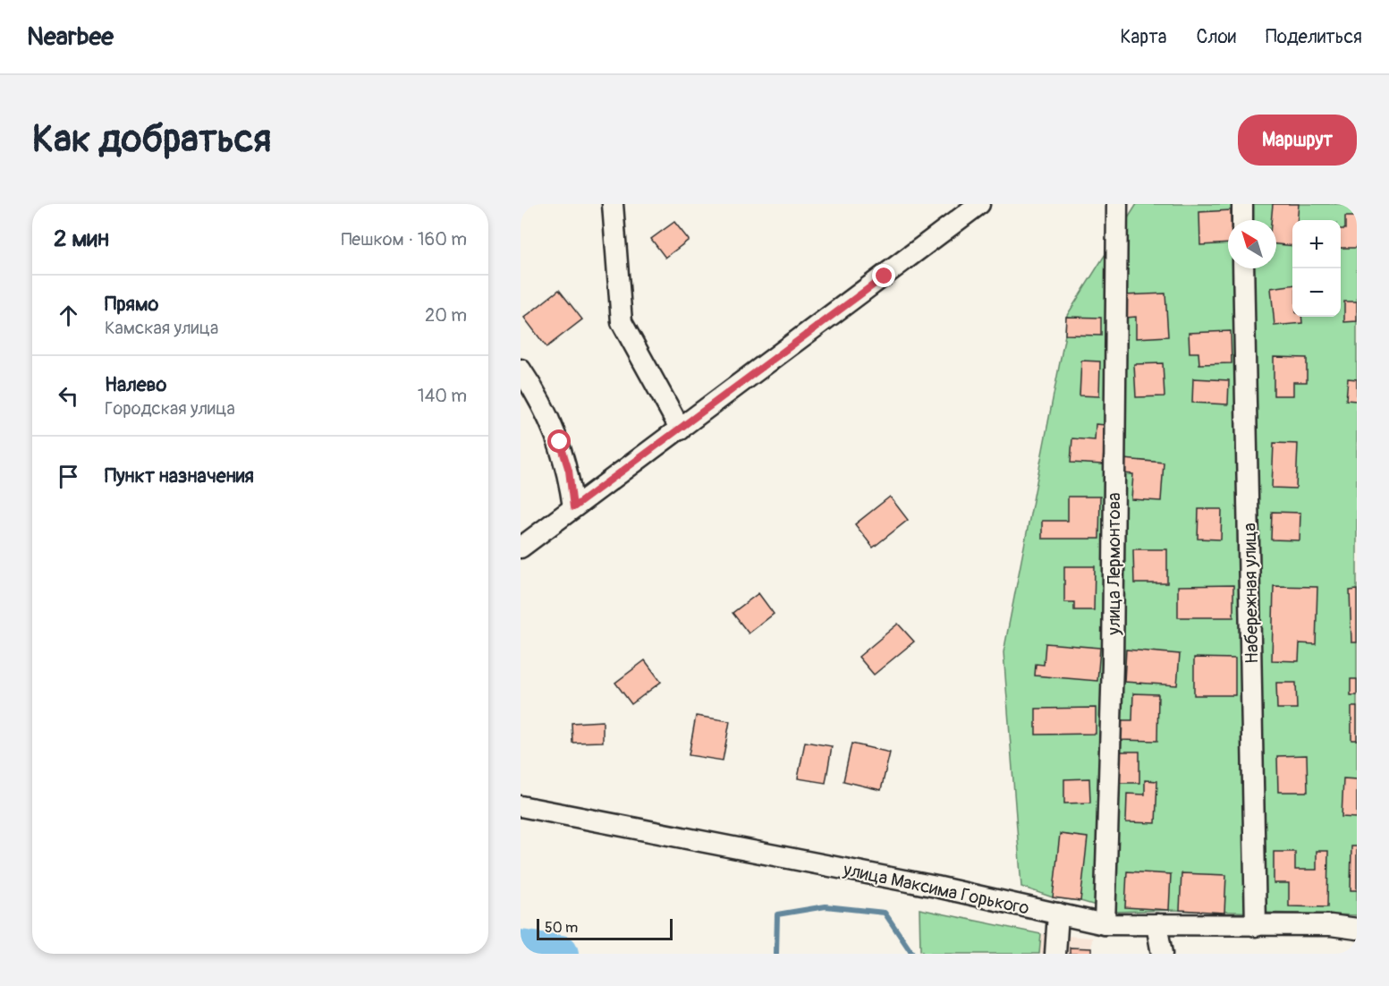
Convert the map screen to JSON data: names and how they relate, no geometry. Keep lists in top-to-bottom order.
{
  "streets": {
    "street": ["улица Лермонтова", "Набережная улица", "улица Максима Горького"]
  },
  "crossings": [
    ["улица Лермонтова", "улица Максима Горького"],
    ["Набережная улица", "улица Максима Горького"]
  ],
  "scale_bar": "50 m",
  "north": "top left",
  "page": {
    "header": "Nearbee",
    "nav": ["Карта", "Слои", "Поделиться"],
    "buttons": "Маршрут",
    "title": "Как добраться",
    "heading": ["2 мин", "Пешком · 160 m"],
    "map_buttons": ["+", "−"],
    "list": [
      ["Прямо", "Камская улица", "20 m"],
      ["Налево", "Городская улица", "140 m"],
      "Пункт назначения"
    ],
    "scale": "50 m"
  }
}
